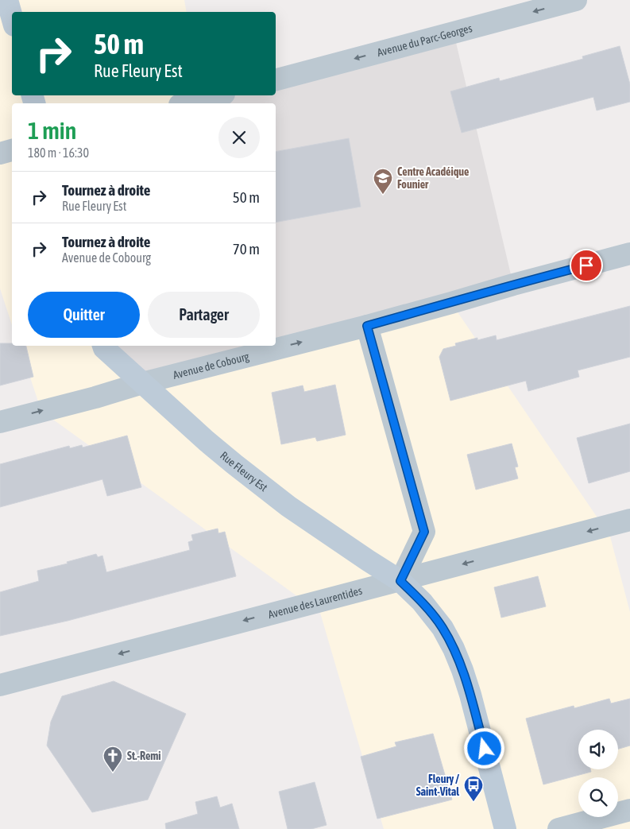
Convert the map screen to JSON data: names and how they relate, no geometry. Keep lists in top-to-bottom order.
{
  "streets": {
    "street": [
      "Avenue du Parc-Georges",
      "Avenue de Cobourg",
      "Rue Fleury Est",
      "Avenue des Laurentides"
    ]
  },
  "crossings": [
    ["Avenue de Cobourg", "Rue Fleury Est"],
    ["Rue Fleury Est", "Avenue des Laurentides"]
  ],
  "one_way": ["Avenue du Parc-Georges", "Avenue de Cobourg", "Avenue des Laurentides"],
  "places": {
    "school or university": ["Centre Acadéique Founier"],
    "church": ["St.-Remi"],
    "bus stop": ["Fleury / Saint-Vital"]
  },
  "page": {
    "turn": ["50 m", "Rue Fleury Est"],
    "heading": ["1 min", "180 m · 16:30"],
    "list": [
      {
        "name": "Tournez à droite",
        "note": "Rue Fleury Est",
        "value": "50 m"
      },
      {
        "name": "Tournez à droite",
        "note": "Avenue de Cobourg",
        "value": "70 m"
      }
    ],
    "buttons": ["Quitter", "Partager"]
  }
}
